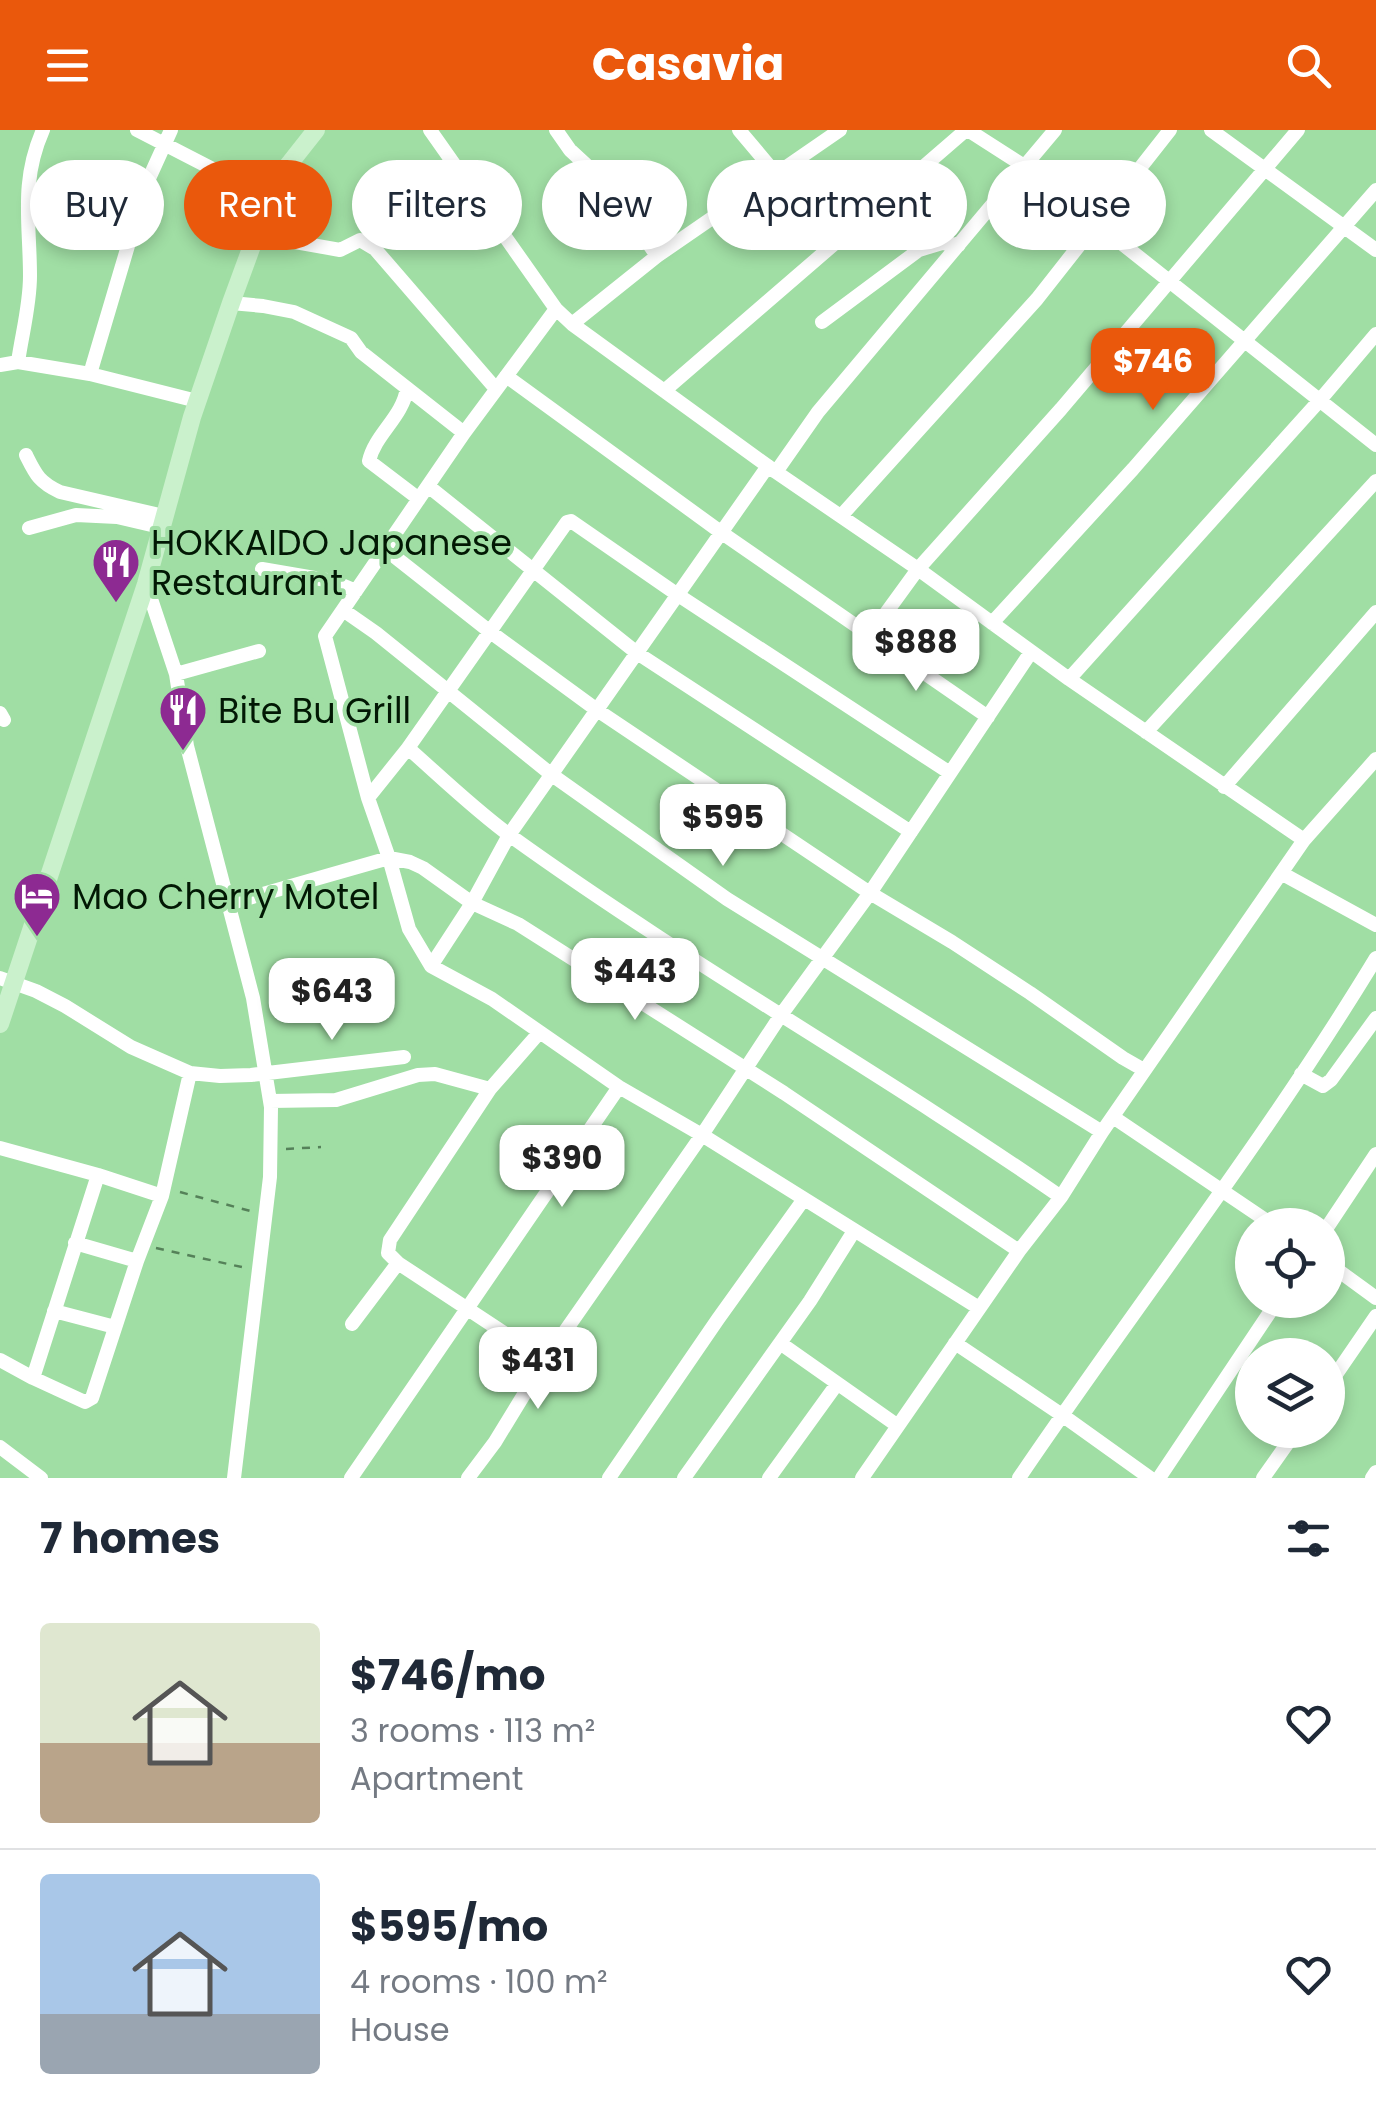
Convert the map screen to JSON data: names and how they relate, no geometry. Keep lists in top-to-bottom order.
{
  "places": {
    "restaurant": ["HOKKAIDO Japanese Restaurant", "Bite Bu Grill"],
    "hotel": ["Mao Cherry Motel"]
  },
  "page": {
    "header": "Casavia",
    "chip": [
      "Buy",
      "Rent",
      "Filters",
      "New",
      "Apartment",
      "House"
    ],
    "price": [
      "$746",
      "$888",
      "$595",
      "$443",
      "$643",
      "$390",
      "$431"
    ],
    "heading": "7 homes",
    "list": [
      {
        "name": "$746/mo",
        "note": "3 rooms · 113 m² · Apartment"
      },
      {
        "name": "$595/mo",
        "note": "4 rooms · 100 m² · House"
      }
    ]
  }
}
